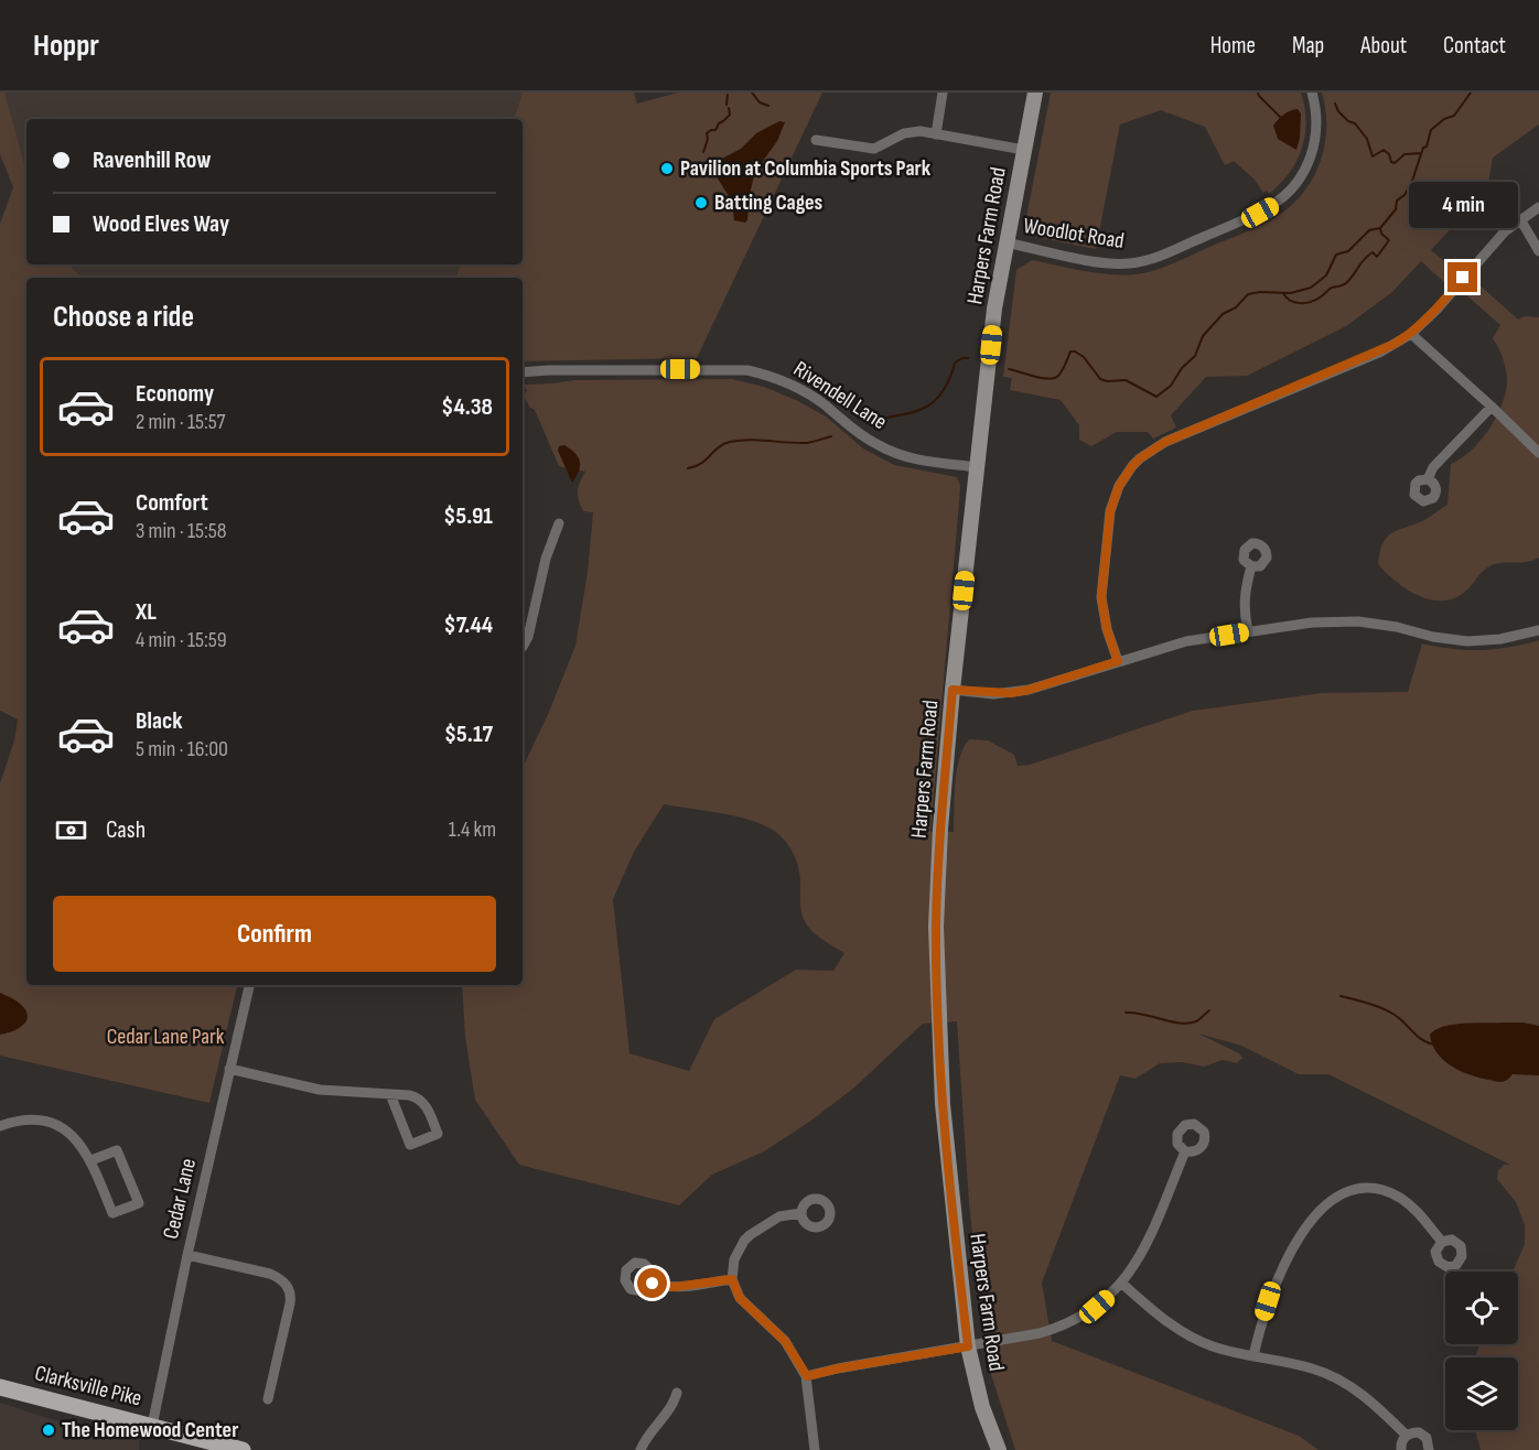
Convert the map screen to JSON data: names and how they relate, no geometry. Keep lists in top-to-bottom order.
{
  "streets": {
    "main road": ["Harpers Farm Road", "Clarksville Pike"],
    "street": ["Woodlot Road", "Rivendell Lane", "Cedar Lane"]
  },
  "crossings": [
    ["Woodlot Road", "Harpers Farm Road"],
    ["Harpers Farm Road", "Rivendell Lane"],
    ["Cedar Lane", "Clarksville Pike"]
  ],
  "parks": ["Cedar Lane Park"],
  "places": ["Pavilion at Columbia Sports Park", "Batting Cages", "The Homewood Center"],
  "page": {
    "header": "Hoppr",
    "nav": [
      "Home",
      "Map",
      "About",
      "Contact"
    ],
    "banner": ["Ravenhill Row", "Wood Elves Way"],
    "bubble": "4 min",
    "heading": "Choose a ride",
    "list": [
      {
        "name": "Economy",
        "note": "2 min · 15:57",
        "value": "$4.38"
      },
      {
        "name": "Comfort",
        "note": "3 min · 15:58",
        "value": "$5.91"
      },
      {
        "name": "XL",
        "note": "4 min · 15:59",
        "value": "$7.44"
      },
      {
        "name": "Black",
        "note": "5 min · 16:00",
        "value": "$5.17"
      }
    ],
    "pay": ["Cash", "1.4 km"],
    "buttons": "Confirm"
  }
}
